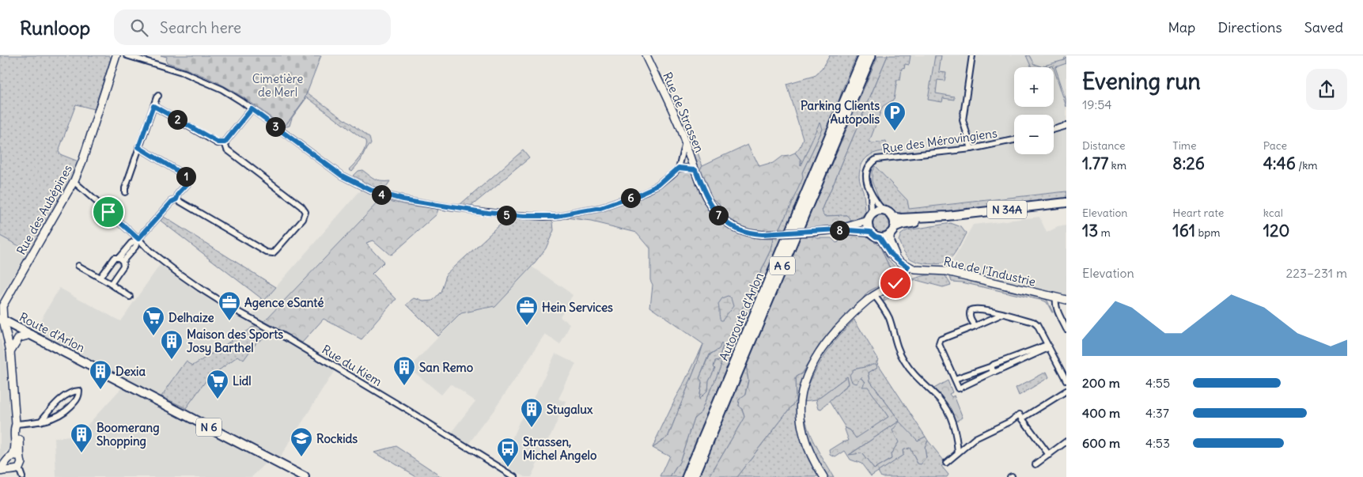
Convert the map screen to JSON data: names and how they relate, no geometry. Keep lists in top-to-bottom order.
{
  "streets": {
    "highway": ["A 6", "Autoroute d'Arlon"],
    "main road": ["N 34A", "Route d'Arlon", "N 6"],
    "street": [
      "Rue de Strassen",
      "Rue des Mérovingiens",
      "Rue des Aubépines",
      "Rue de l'Industrie",
      "Rue du Kiem"
    ]
  },
  "crossings": [
    ["Rue de Strassen", "Rue des Mérovingiens"],
    ["Rue de Strassen", "N 34A"],
    ["Rue des Mérovingiens", "N 34A"],
    ["Rue des Aubépines", "Route d'Arlon"],
    ["Rue des Aubépines", "Rue du Kiem"]
  ],
  "parks": ["Cimetière de Merl"],
  "places": {
    "parking": ["Parking Clients Autopolis"],
    "office": ["Agence eSanté", "Hein Services"],
    "supermarket": ["Delhaize", "Lidl"],
    "building": [
      "Maison des Sports Josy Barthel",
      "San Remo",
      "Dexia",
      "Stugalux",
      "Boomerang Shopping"
    ],
    "school or university": ["Rockids"],
    "bus stop": ["Strassen, Michel Angelo"]
  },
  "page": {
    "header": "Runloop",
    "search": "Search here",
    "nav": ["Map", "Directions", "Saved"],
    "heading": ["Evening run", "19:54"],
    "map_buttons": ["+", "−"],
    "pins": [
      "2",
      "3",
      "1",
      "4",
      "6",
      "5",
      "7",
      "8"
    ],
    "stats": [
      ["Distance", "1.77 km"],
      ["Time", "8:26"],
      ["Pace", "4:46 /km"],
      ["Elevation", "13 m"],
      ["Heart rate", "161 bpm"],
      ["kcal", "120"]
    ],
    "chart": ["Elevation", "223–231 m"],
    "list": [
      {
        "name": "200 m",
        "note": "4:55"
      },
      {
        "name": "400 m",
        "note": "4:37"
      },
      {
        "name": "600 m",
        "note": "4:53"
      }
    ]
  }
}
